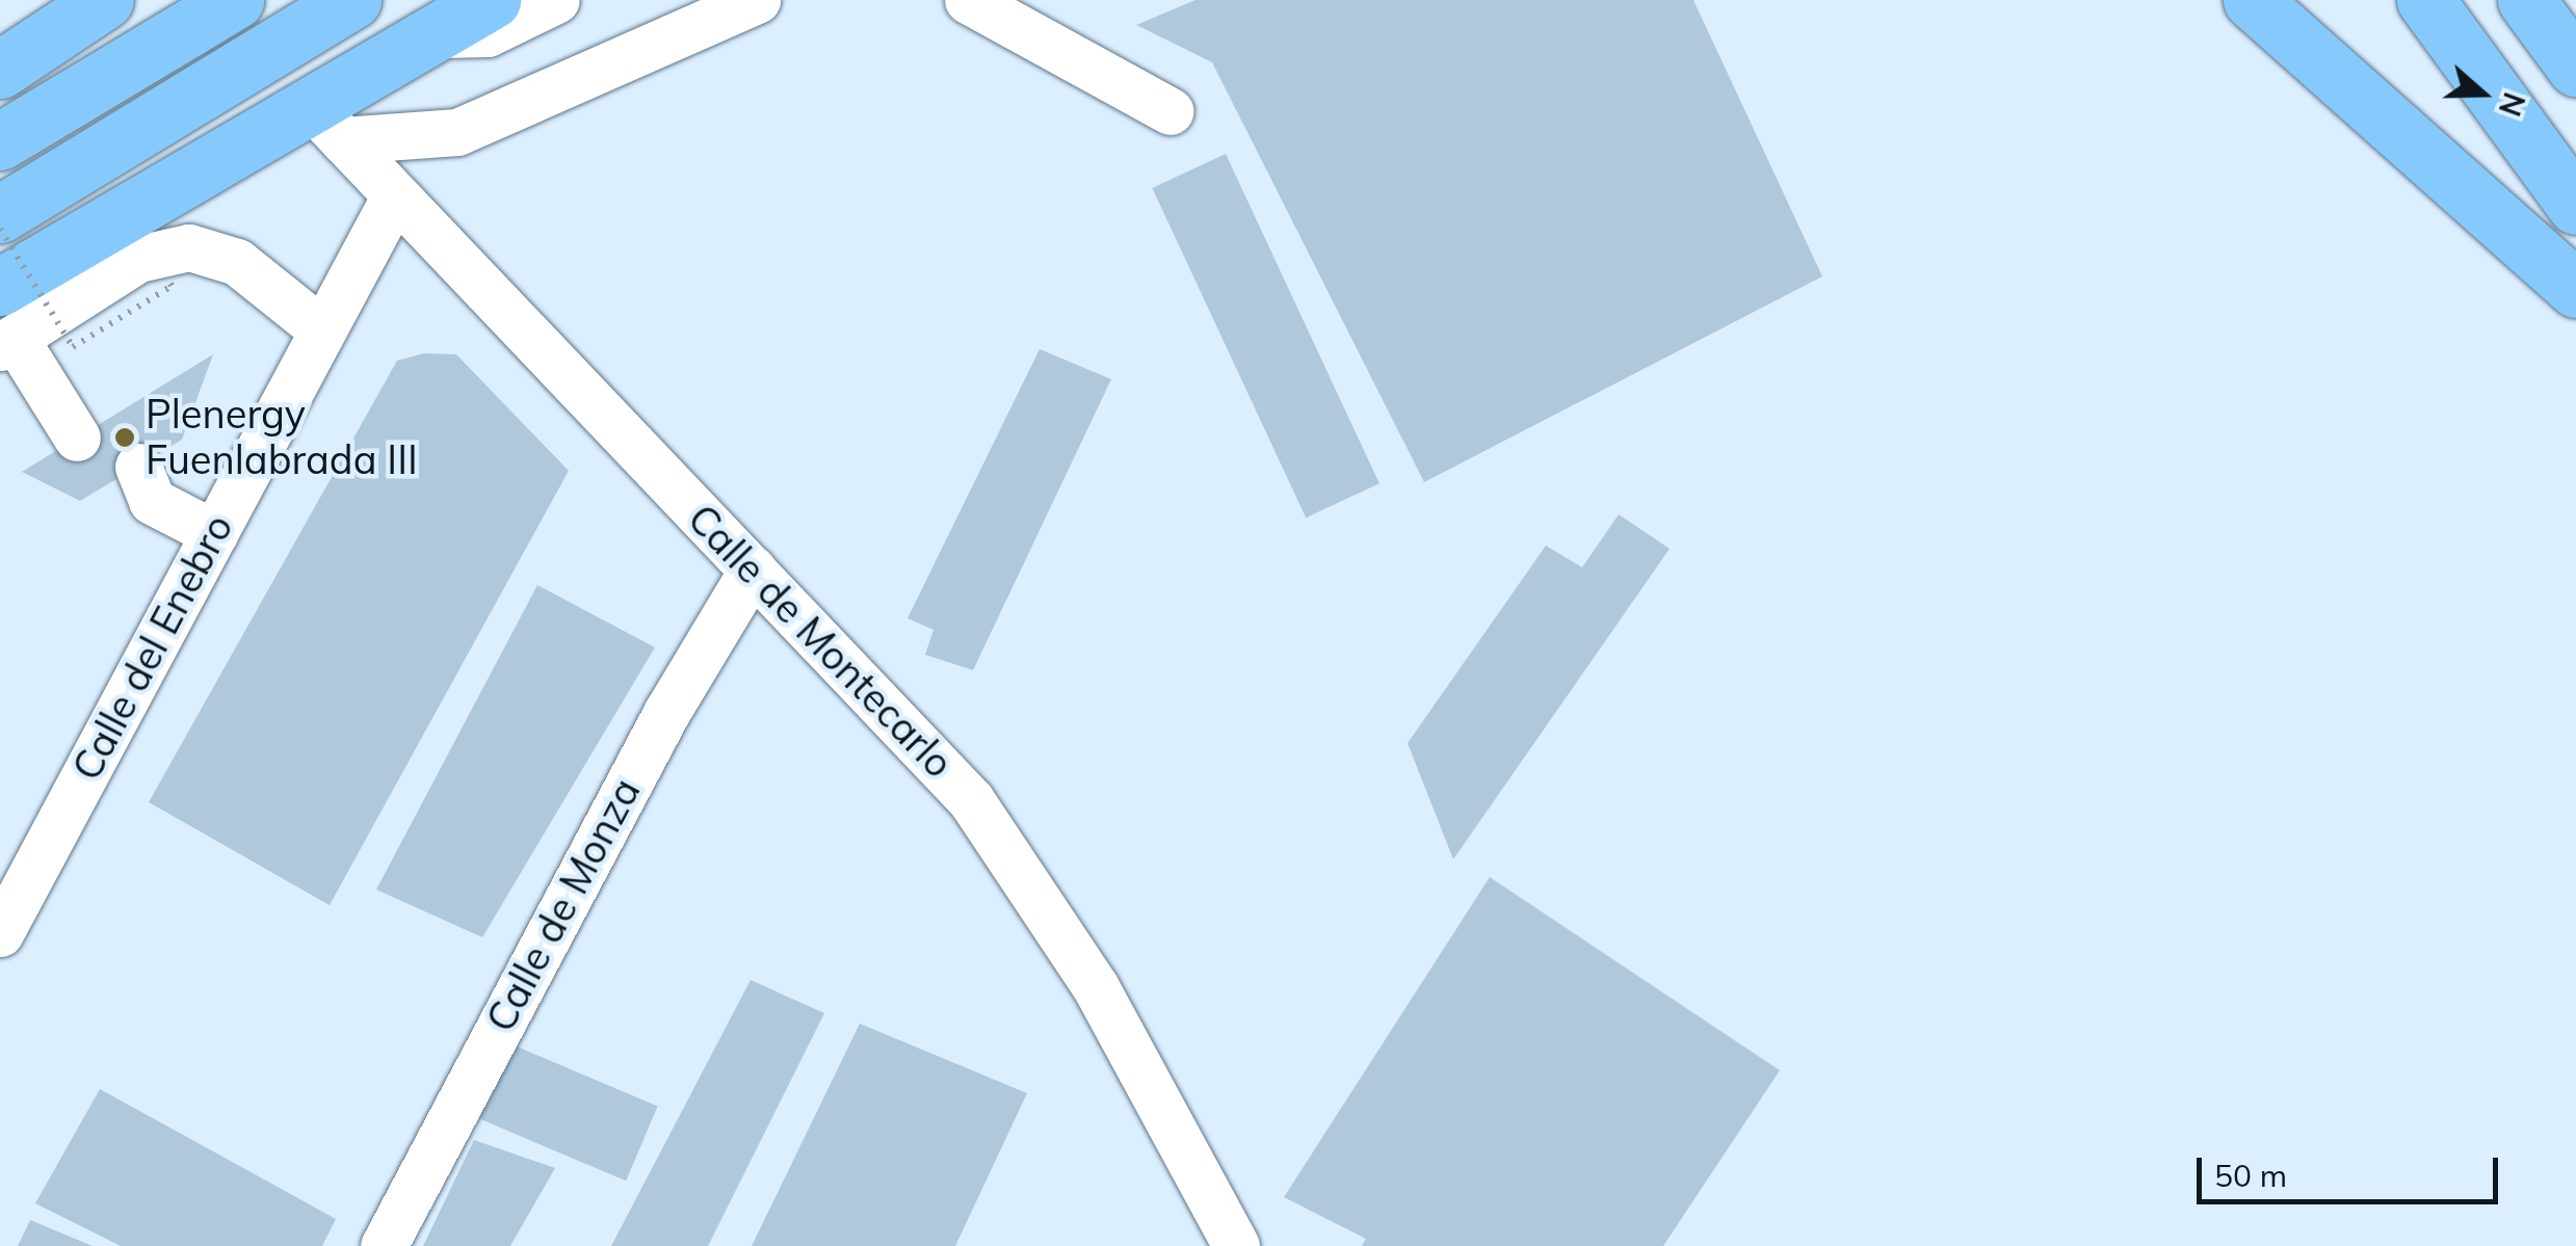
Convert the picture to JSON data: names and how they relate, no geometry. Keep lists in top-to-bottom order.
{
  "streets": {
    "street": ["Calle de Montecarlo", "Calle del Enebro", "Calle de Monza"]
  },
  "crossings": [
    ["Calle de Montecarlo", "Calle del Enebro"],
    ["Calle de Montecarlo", "Calle de Monza"]
  ],
  "places": ["Plenergy Fuenlabrada III"],
  "scale_bar": "50 m",
  "north": "right"
}
